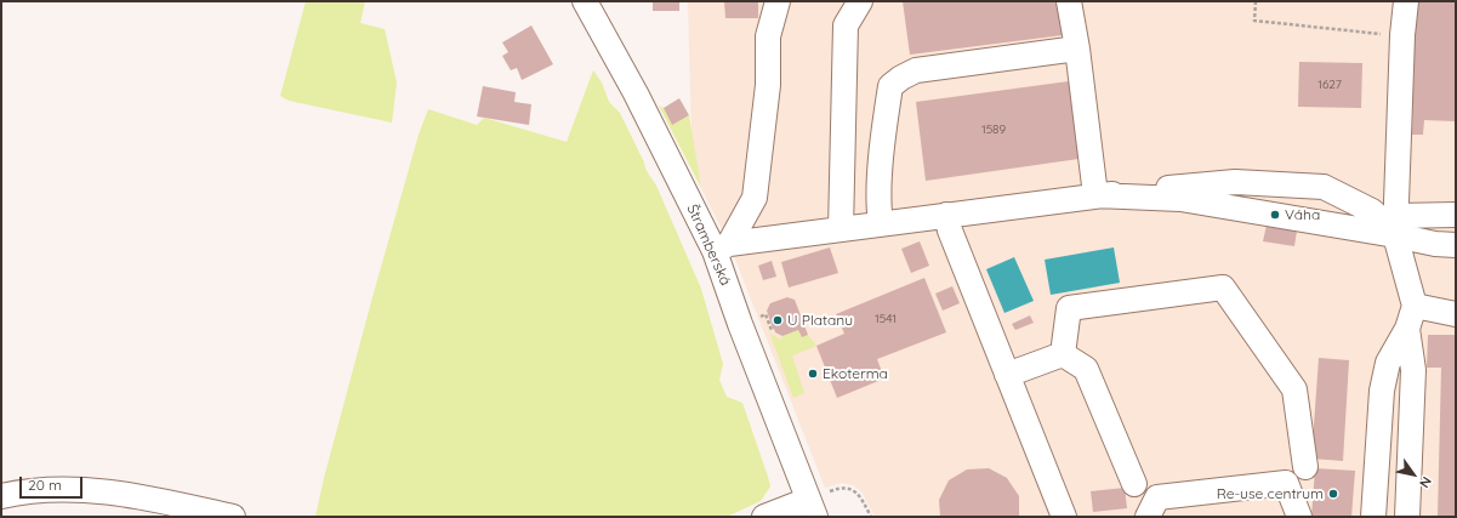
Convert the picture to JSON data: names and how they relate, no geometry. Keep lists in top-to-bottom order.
{
  "streets": {
    "street": ["Štramberská"]
  },
  "places": [
    "Váha",
    "U Platanu",
    "Ekoterma",
    "Re-use centrum"
  ],
  "house_numbers": ["1627", "1589", "1541"],
  "scale_bar": "20 m",
  "north": "bottom right"
}
